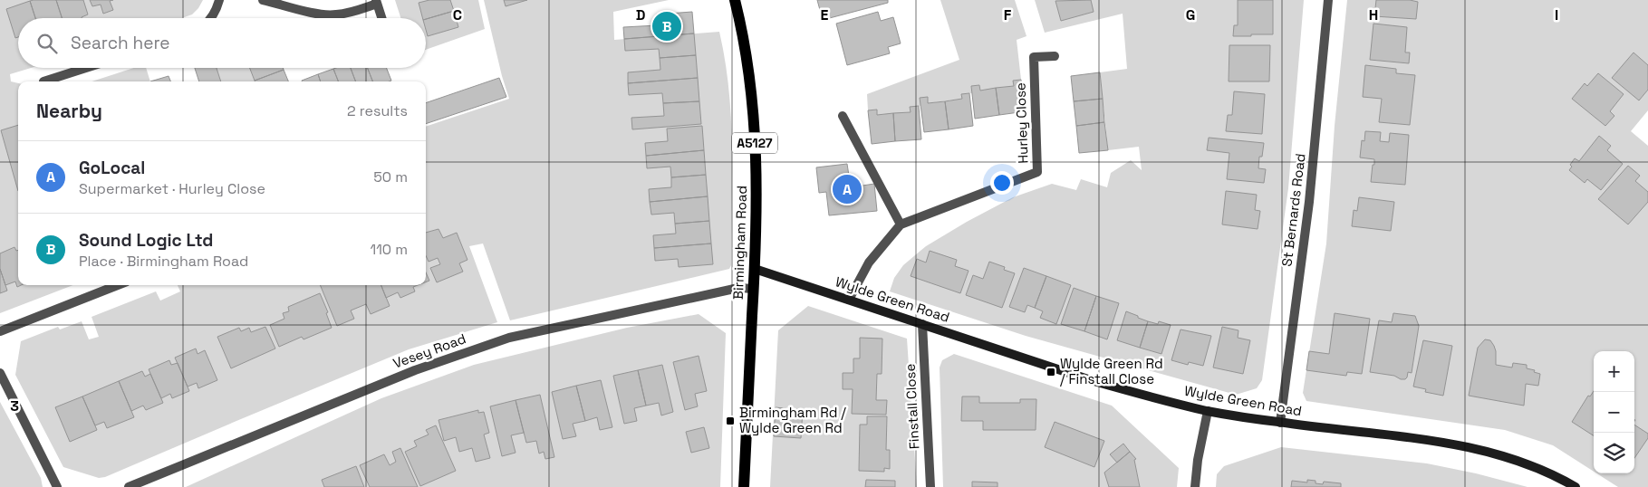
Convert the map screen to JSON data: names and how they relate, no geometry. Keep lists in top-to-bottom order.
{
  "streets": {
    "main road": ["A5127", "Birmingham Road"],
    "street": [
      "Hurley Close",
      "St Bernards Road",
      "Wylde Green Road",
      "Vesey Road",
      "Finstall Close"
    ]
  },
  "crossings": [
    ["Hurley Close", "Wylde Green Road"],
    ["St Bernards Road", "Wylde Green Road"],
    ["Birmingham Road", "Wylde Green Road"],
    ["Birmingham Road", "Vesey Road"],
    ["Wylde Green Road", "Finstall Close"]
  ],
  "places": {
    "transit": ["Wylde Green Rd / Finstall Close", "Birmingham Rd / Wylde Green Rd"]
  },
  "page": {
    "pins": ["B", "A"],
    "search": "Search here",
    "heading": ["Nearby", "2 results"],
    "list": [
      {
        "mark": "A",
        "name": "GoLocal",
        "note": "Supermarket · Hurley Close",
        "value": "50 m"
      },
      {
        "mark": "B",
        "name": "Sound Logic Ltd",
        "note": "Place · Birmingham Road",
        "value": "110 m"
      }
    ],
    "map_buttons": ["+", "−"]
  },
  "grid": {
    "columns": [
      "C",
      "D",
      "E",
      "F",
      "G",
      "H",
      "I"
    ],
    "rows": ["3"]
  }
}
